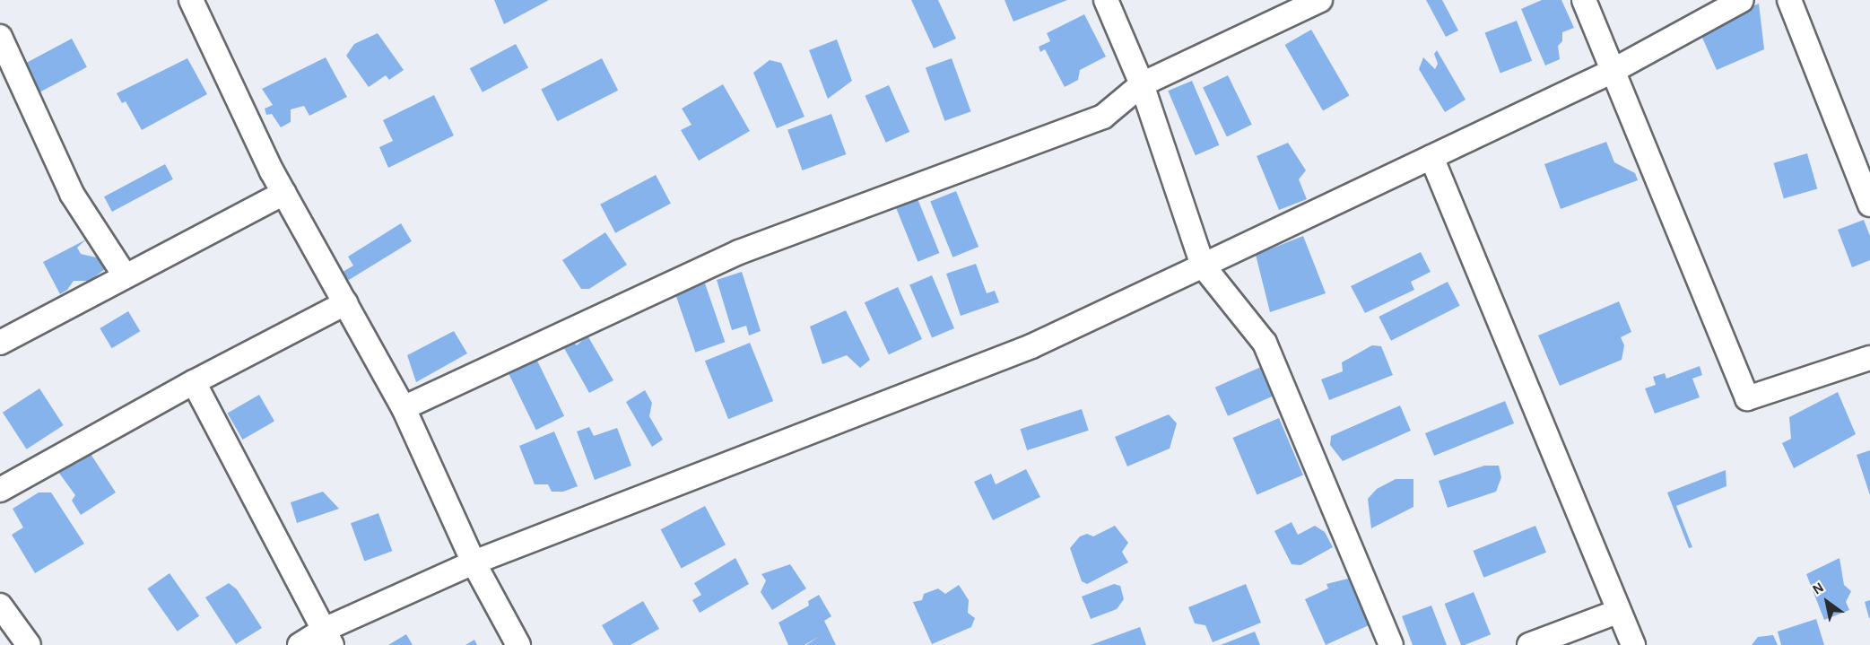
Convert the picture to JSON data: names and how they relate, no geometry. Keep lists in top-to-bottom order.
{
  "north": "top left"
}
